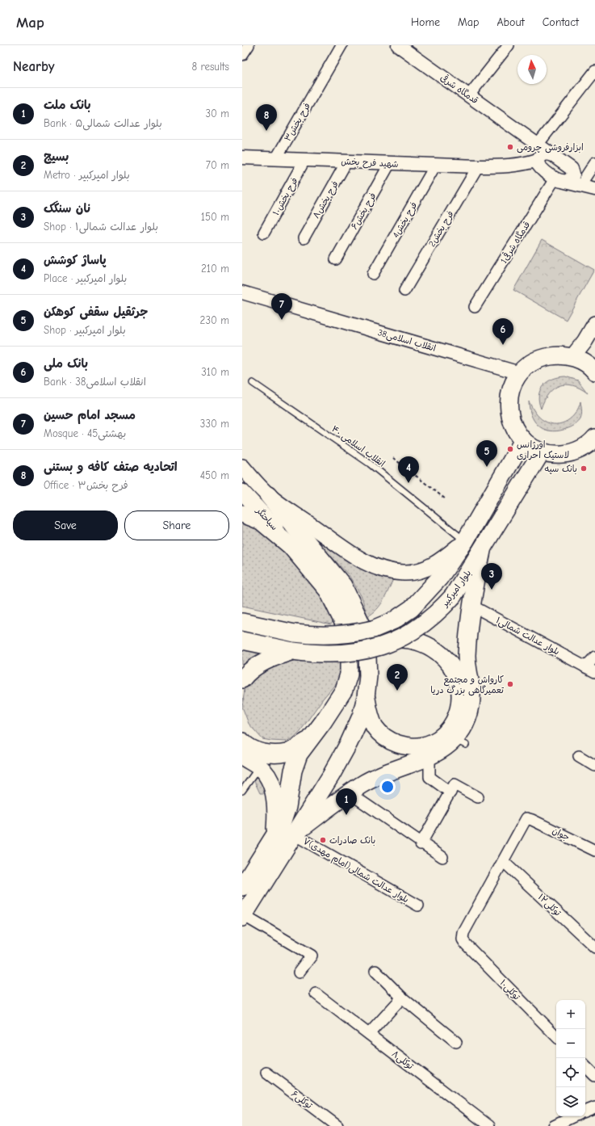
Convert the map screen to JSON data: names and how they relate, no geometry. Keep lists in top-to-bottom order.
{
  "streets": {
    "main road": ["سیاحتگر", "بلوار امیرکبیر"],
    "street": [
      "قدمگاه شرقی",
      "فرح بخش۳",
      "شهید فرح بخش",
      "فرح بخش۱۰",
      "فرح بخش۸",
      "فرح بخش۶",
      "4فرح بخش",
      "2فرح بخش",
      "1قدمگاه شرقی",
      "38انقلاب اسلامی",
      "بلوار عدالت شمالی۱",
      "جوان",
      "۷بلوار عدالت شمالی(امام مهدی)",
      "توکلی۱۲",
      "۱۰توکلی",
      "توکلی۸",
      "توکلی۶"
    ],
    "lane": ["انقلاب اسلامی ۴۰"]
  },
  "crossings": [
    ["قدمگاه شرقی", "شهید فرح بخش"],
    ["قدمگاه شرقی", "1قدمگاه شرقی"],
    ["فرح بخش۳", "شهید فرح بخش"],
    ["شهید فرح بخش", "فرح بخش۱۰"],
    ["شهید فرح بخش", "فرح بخش۸"],
    ["شهید فرح بخش", "فرح بخش۶"],
    ["شهید فرح بخش", "4فرح بخش"],
    ["شهید فرح بخش", "2فرح بخش"],
    ["شهید فرح بخش", "1قدمگاه شرقی"],
    ["انقلاب اسلامی ۴۰", "سیاحتگر"],
    ["جوان", "توکلی۱۲"],
    ["جوان", "۱۰توکلی"],
    ["توکلی۱۲", "۱۰توکلی"]
  ],
  "places": [
    "ابزارفروشی چرومی",
    "اورژانس لاستیک احرارى",
    "بانک سپه",
    "کارواش و مجتمع تعمیرگاهی بزرگ دریا",
    "بانک صادرات"
  ],
  "north": "top",
  "page": {
    "header": "Map",
    "nav": [
      "Home",
      "Map",
      "About",
      "Contact"
    ],
    "heading": ["Nearby", "8 results"],
    "list": [
      {
        "mark": "1",
        "name": "بانک ملت",
        "note": "Bank · بلوار عدالت شمالی۵",
        "value": "30 m"
      },
      {
        "mark": "2",
        "name": "بسیج",
        "note": "Metro · بلوار امیرکبیر",
        "value": "70 m"
      },
      {
        "mark": "3",
        "name": "نان سنگک",
        "note": "Shop · بلوار عدالت شمالی۱",
        "value": "150 m"
      },
      {
        "mark": "4",
        "name": "پاساژ کوشش",
        "note": "Place · بلوار امیرکبیر",
        "value": "210 m"
      },
      {
        "mark": "5",
        "name": "جرثقیل سقفی کوهکن",
        "note": "Shop · بلوار امیرکبیر",
        "value": "230 m"
      },
      {
        "mark": "6",
        "name": "بانک ملی",
        "note": "Bank · 38انقلاب اسلامی",
        "value": "310 m"
      },
      {
        "mark": "7",
        "name": "مسجد امام حسین",
        "note": "Mosque · بهشتی45",
        "value": "330 m"
      },
      {
        "mark": "8",
        "name": "اتحادیه صتف کافه و بستنی",
        "note": "Office · فرح بخش۳",
        "value": "450 m"
      }
    ],
    "pins": [
      "8",
      "7",
      "6",
      "5",
      "4",
      "3",
      "2",
      "1"
    ],
    "buttons": ["Save", "Share"],
    "map_buttons": ["+", "−"]
  }
}
